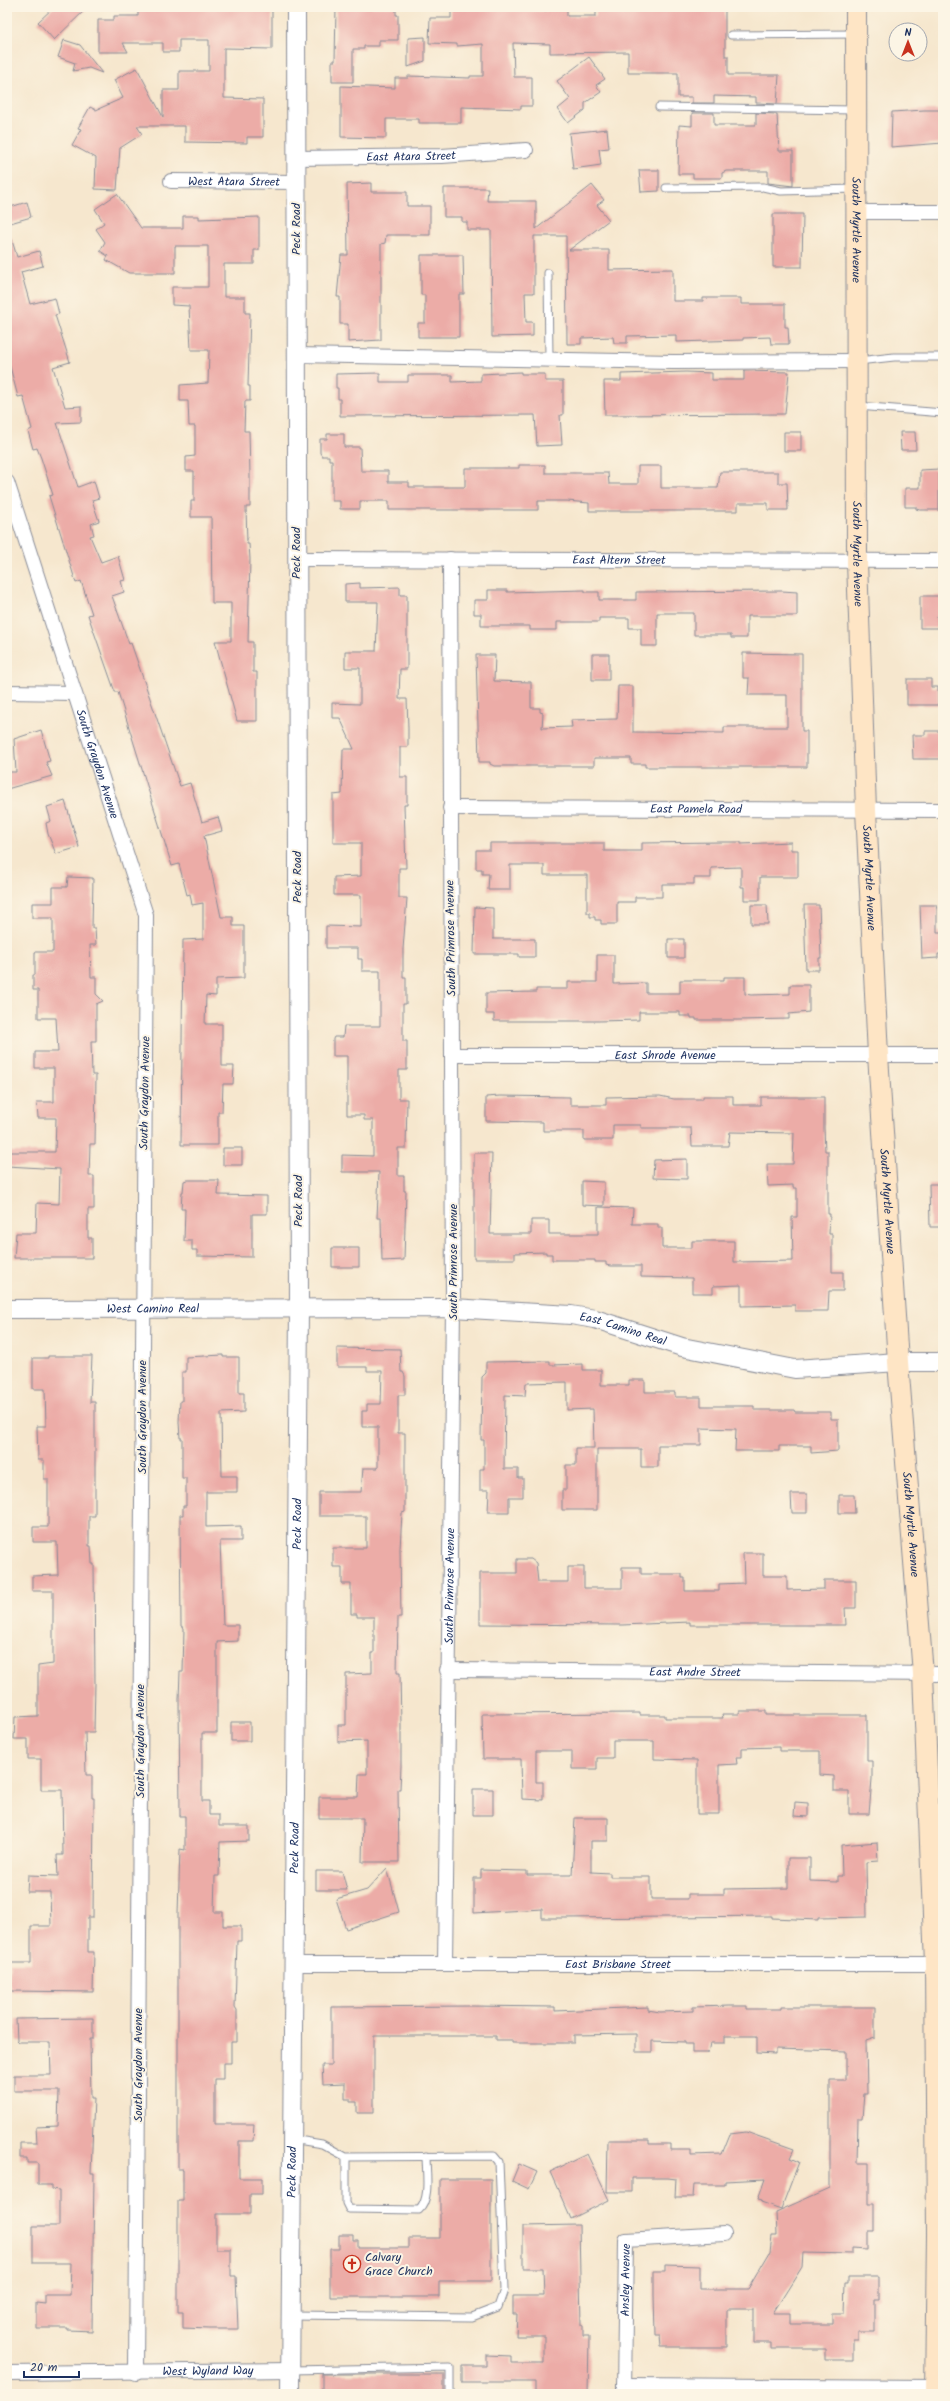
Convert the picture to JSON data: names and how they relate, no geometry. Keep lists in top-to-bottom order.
{
  "streets": {
    "main road": ["South Myrtle Avenue"],
    "street": [
      "East Atara Street",
      "West Atara Street",
      "Peck Road",
      "East Altern Street",
      "South Graydon Avenue",
      "East Pamela Road",
      "South Primrose Avenue",
      "East Shrode Avenue",
      "West Camino Real",
      "East Camino Real",
      "East Andre Street",
      "East Brisbane Street",
      "Ansley Avenue",
      "West Wyland Way"
    ]
  },
  "crossings": [
    ["East Atara Street", "Peck Road"],
    ["West Atara Street", "Peck Road"],
    ["Peck Road", "East Altern Street"],
    ["Peck Road", "West Camino Real"],
    ["Peck Road", "East Camino Real"],
    ["Peck Road", "East Brisbane Street"],
    ["Peck Road", "West Wyland Way"],
    ["South Myrtle Avenue", "East Altern Street"],
    ["South Myrtle Avenue", "East Pamela Road"],
    ["South Myrtle Avenue", "East Shrode Avenue"],
    ["South Myrtle Avenue", "East Camino Real"],
    ["South Myrtle Avenue", "East Andre Street"],
    ["South Myrtle Avenue", "East Brisbane Street"],
    ["East Altern Street", "South Primrose Avenue"],
    ["South Graydon Avenue", "West Camino Real"],
    ["South Graydon Avenue", "West Wyland Way"],
    ["East Pamela Road", "South Primrose Avenue"],
    ["South Primrose Avenue", "East Shrode Avenue"],
    ["South Primrose Avenue", "East Camino Real"],
    ["South Primrose Avenue", "East Andre Street"],
    ["South Primrose Avenue", "East Brisbane Street"],
    ["West Camino Real", "East Camino Real"]
  ],
  "places": {
    "church": ["Calvary Grace Church"]
  },
  "scale_bar": "20 m",
  "north": "top"
}
